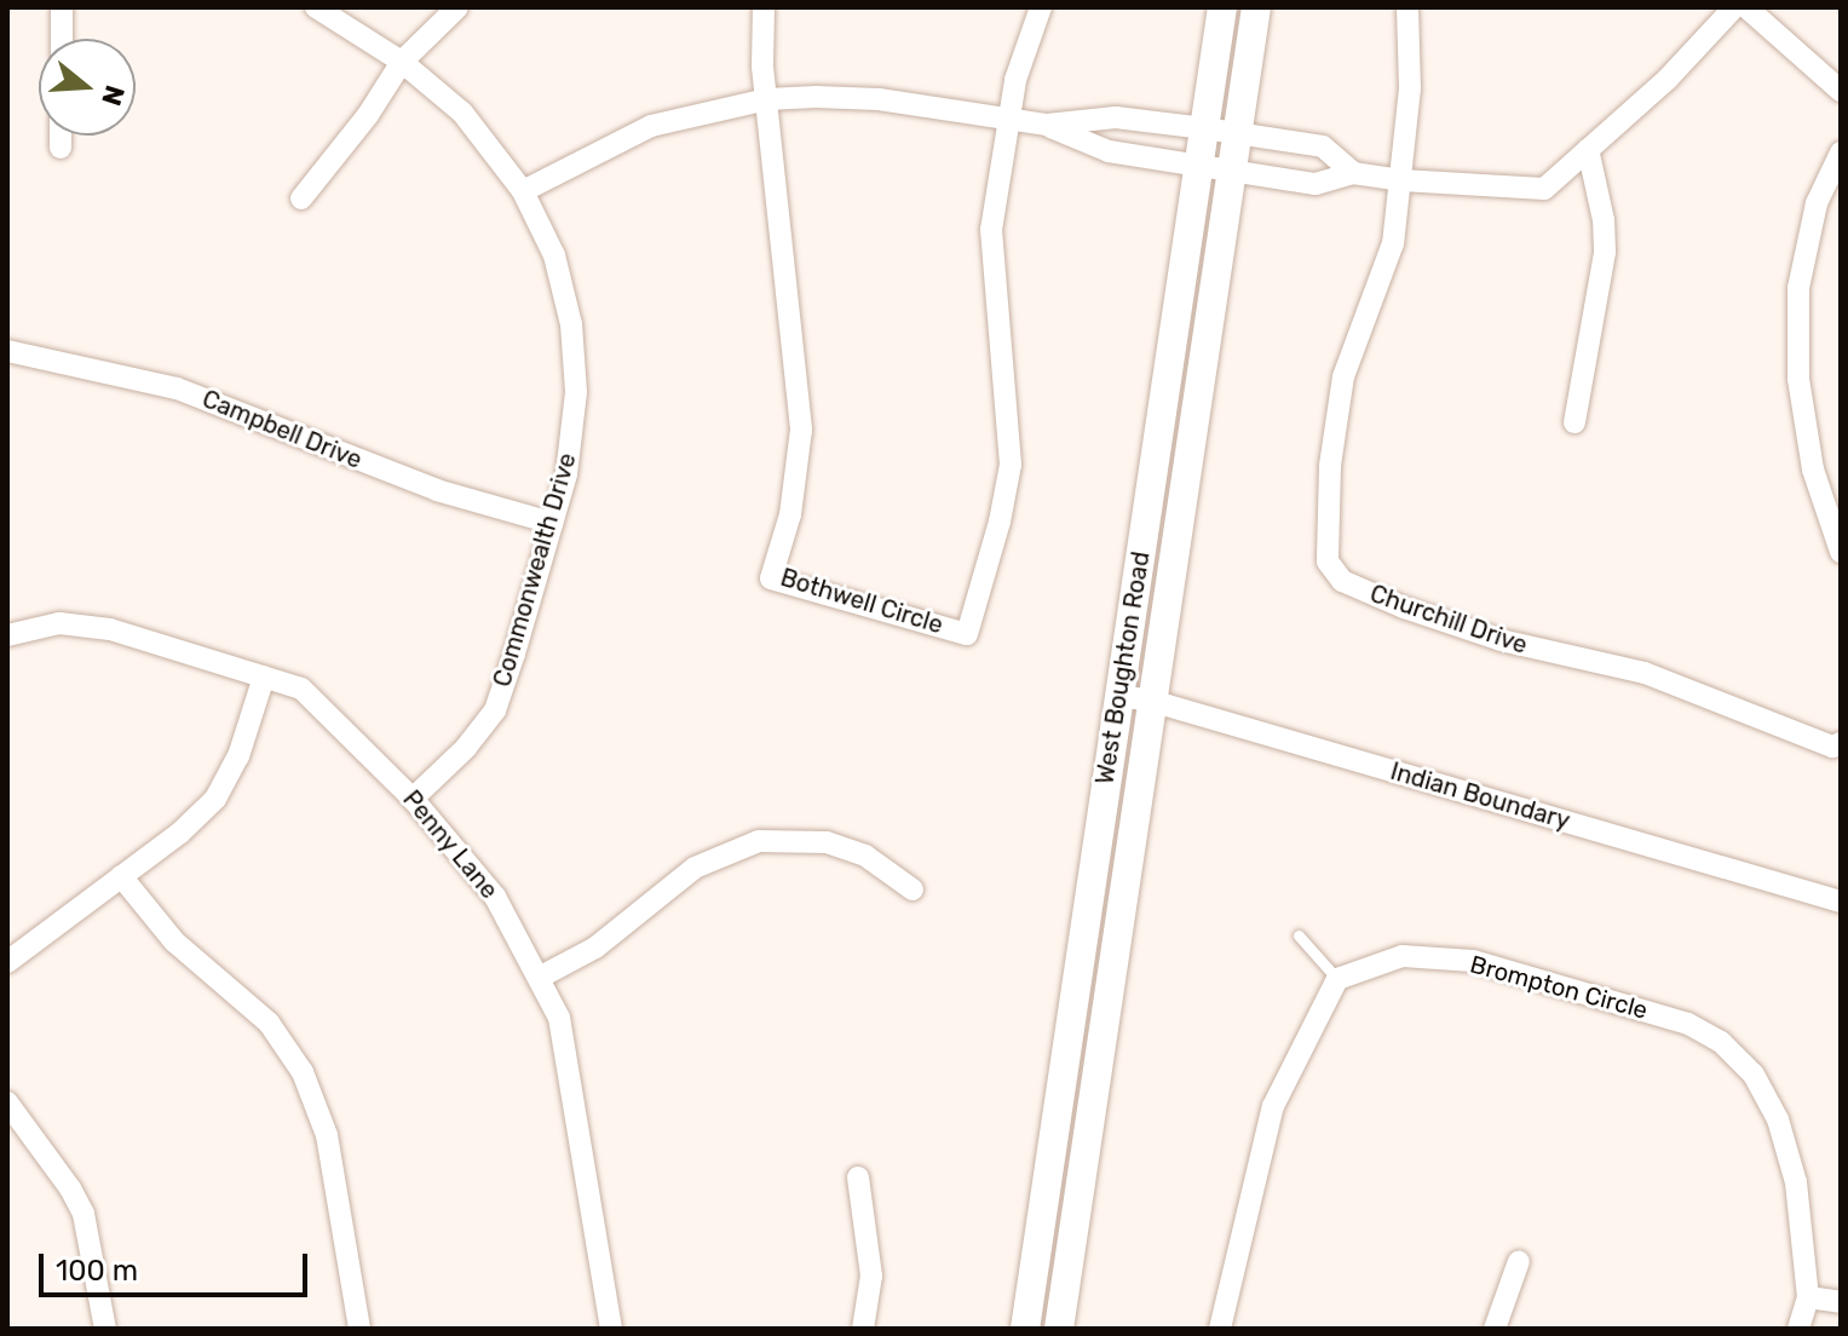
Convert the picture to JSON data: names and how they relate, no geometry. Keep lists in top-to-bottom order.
{
  "streets": {
    "main road": ["West Boughton Road"],
    "street": [
      "Campbell Drive",
      "Commonwealth Drive",
      "Bothwell Circle",
      "Churchill Drive",
      "Indian Boundary",
      "Penny Lane",
      "Brompton Circle"
    ]
  },
  "crossings": [
    ["Campbell Drive", "Commonwealth Drive"],
    ["Commonwealth Drive", "Penny Lane"],
    ["West Boughton Road", "Indian Boundary"]
  ],
  "scale_bar": "100 m",
  "north": "right"
}
